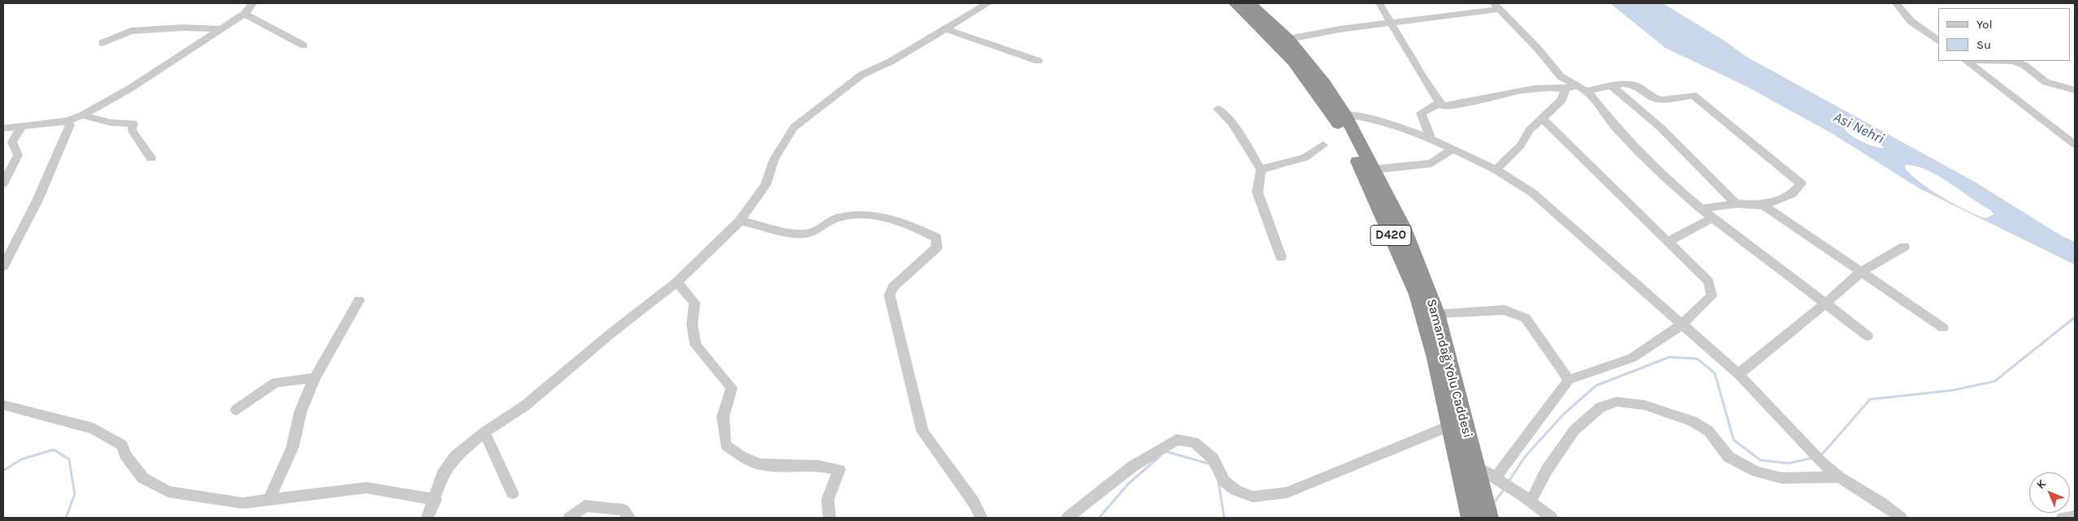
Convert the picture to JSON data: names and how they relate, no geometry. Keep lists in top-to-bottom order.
{
  "streets": {
    "highway": ["D420", "Samandağ Yolu Caddesi"]
  },
  "water": ["Asi Nehri"],
  "legend": ["Yol", "Su"],
  "north": "top left"
}
